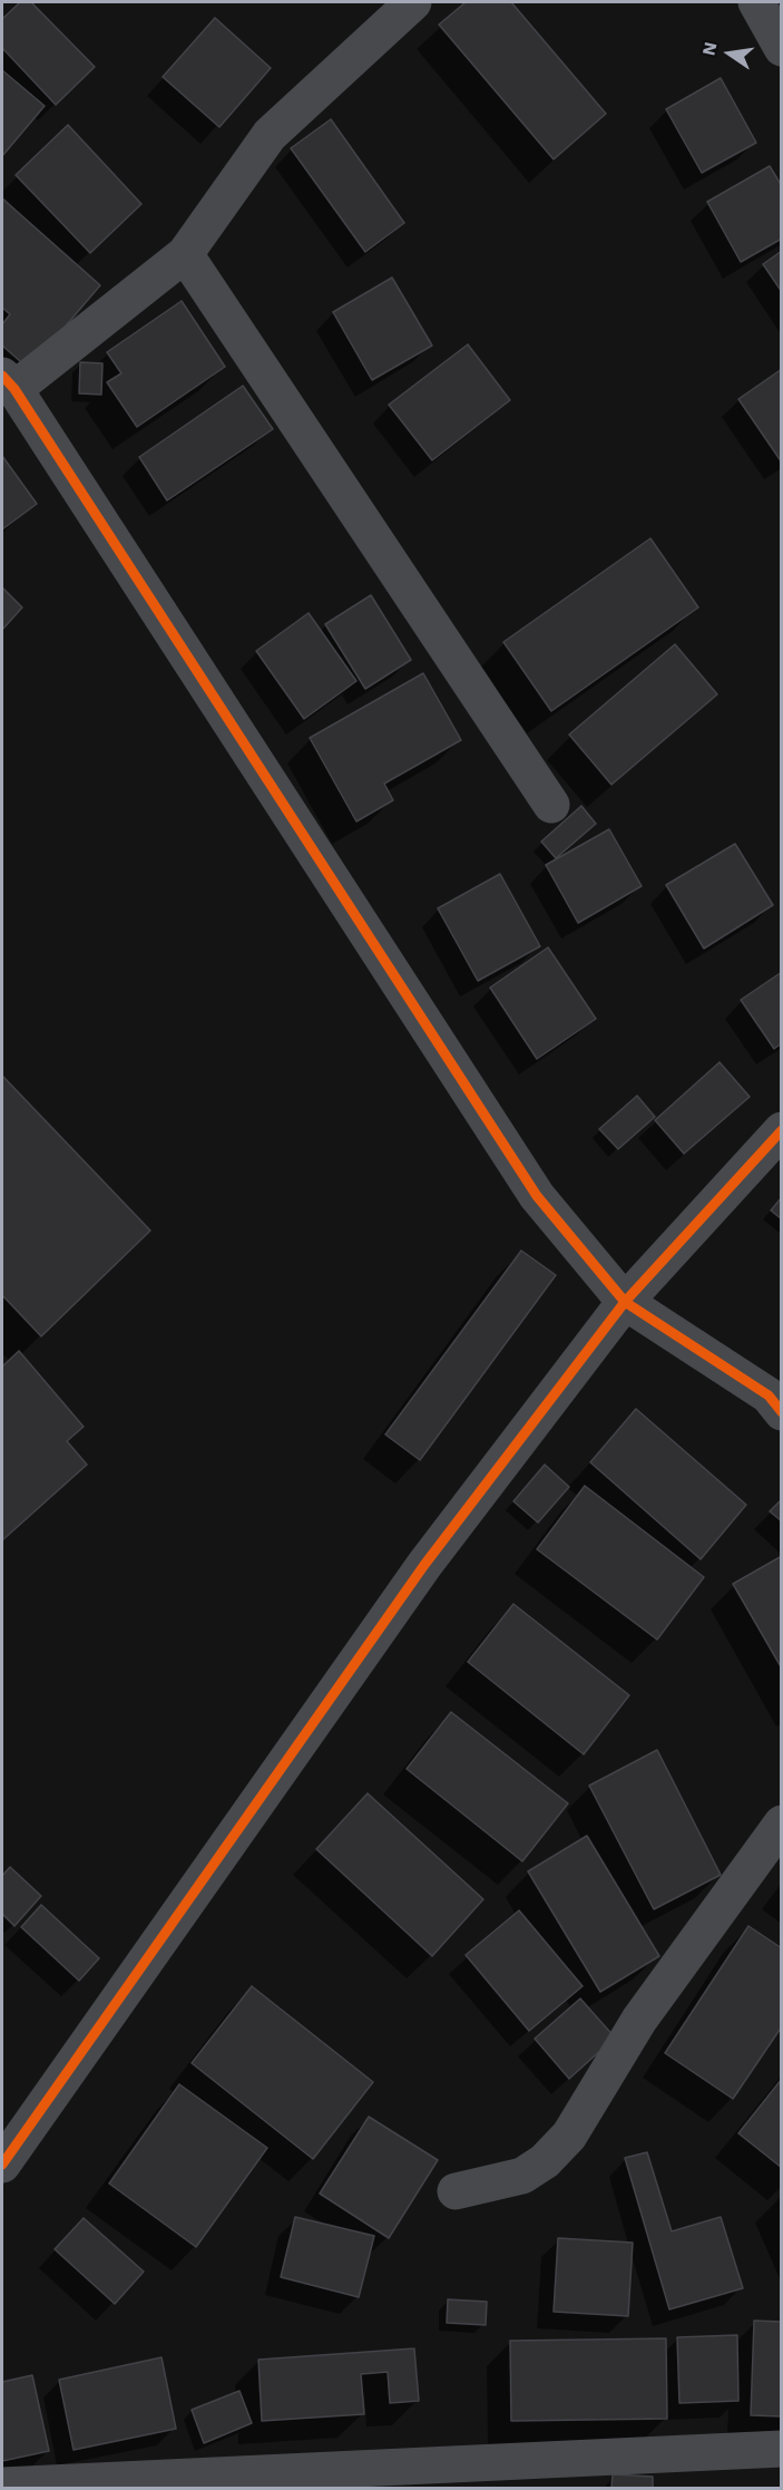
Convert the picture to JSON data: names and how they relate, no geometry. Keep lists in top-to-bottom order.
{
  "north": "left"
}
